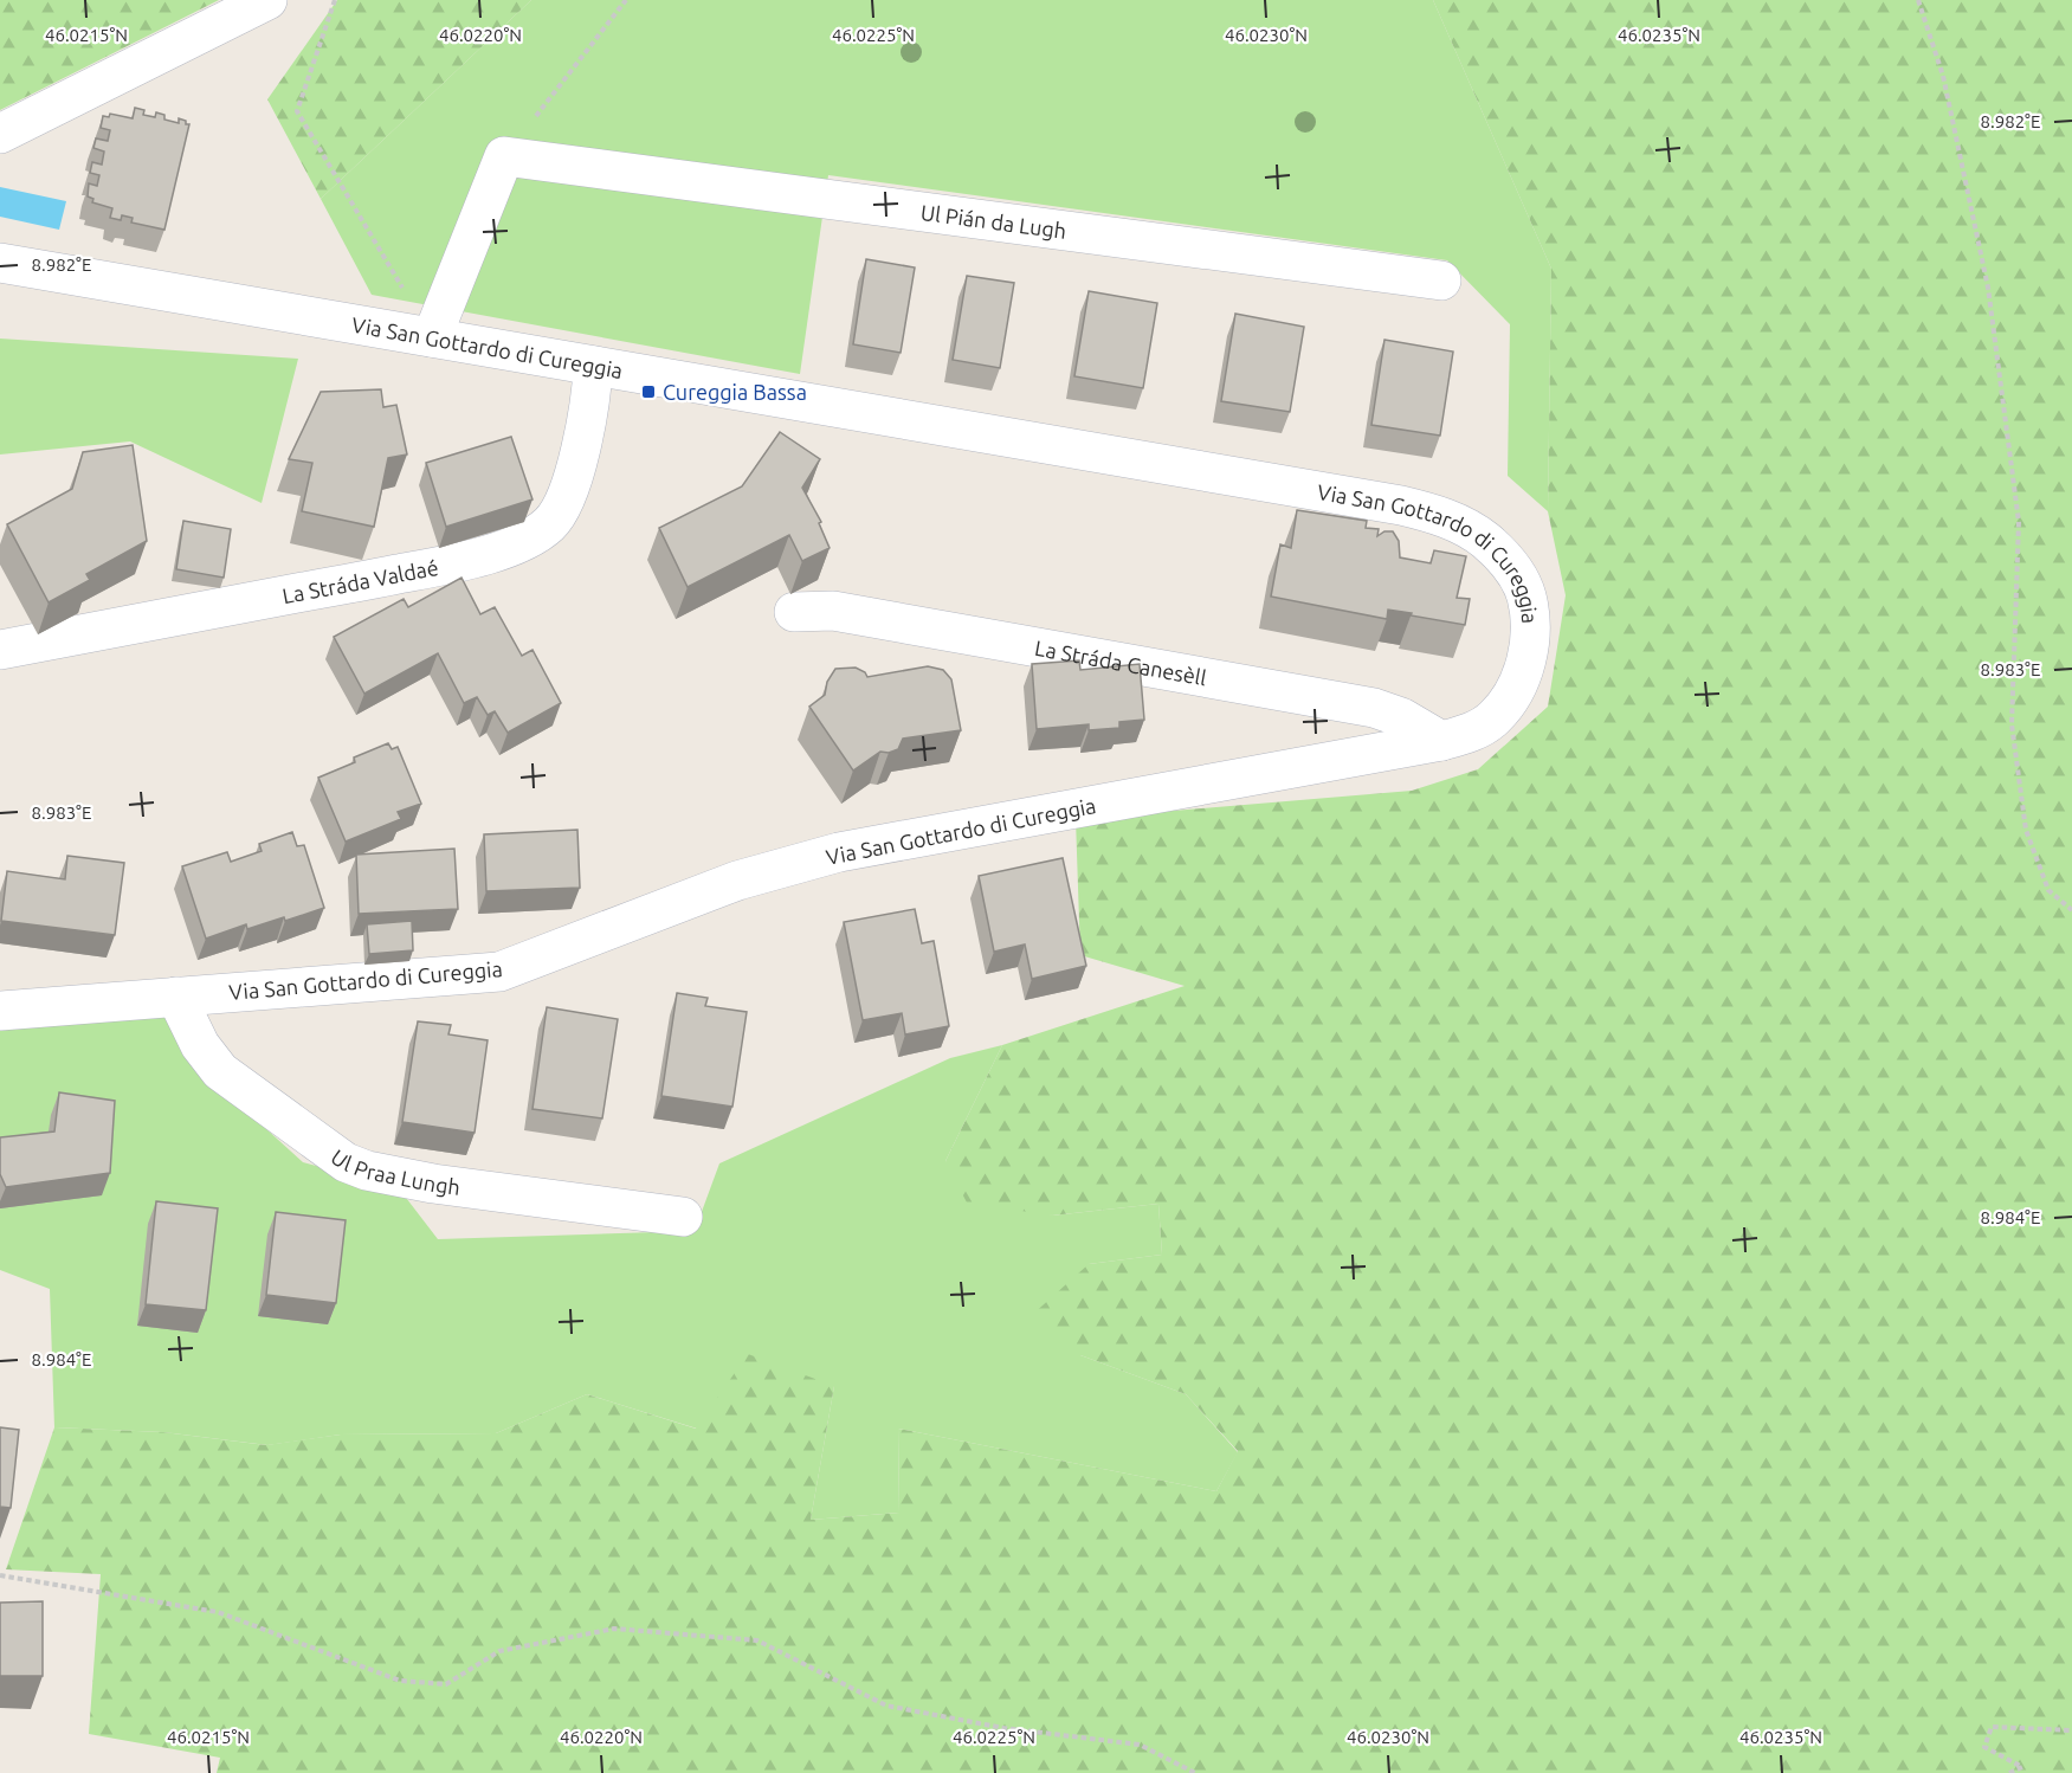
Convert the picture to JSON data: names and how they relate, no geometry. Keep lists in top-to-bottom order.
{
  "streets": {
    "street": [
      "Ul Pián da Lugh",
      "Via San Gottardo di Cureggia",
      "La Stráda Valdaé",
      "La Stráda Canesèll",
      "Ul Praa Lungh"
    ]
  },
  "crossings": [
    ["Via San Gottardo di Cureggia", "La Stráda Valdaé"],
    ["Via San Gottardo di Cureggia", "La Stráda Canesèll"],
    ["Via San Gottardo di Cureggia", "Ul Praa Lungh"]
  ],
  "places": {
    "transit": ["Cureggia Bassa"]
  },
  "coordinates": [
    "46.0215°N",
    "46.0220°N",
    "46.0225°N",
    "46.0230°N",
    "46.0235°N",
    "8.982°E",
    "8.983°E",
    "8.984°E"
  ]
}
